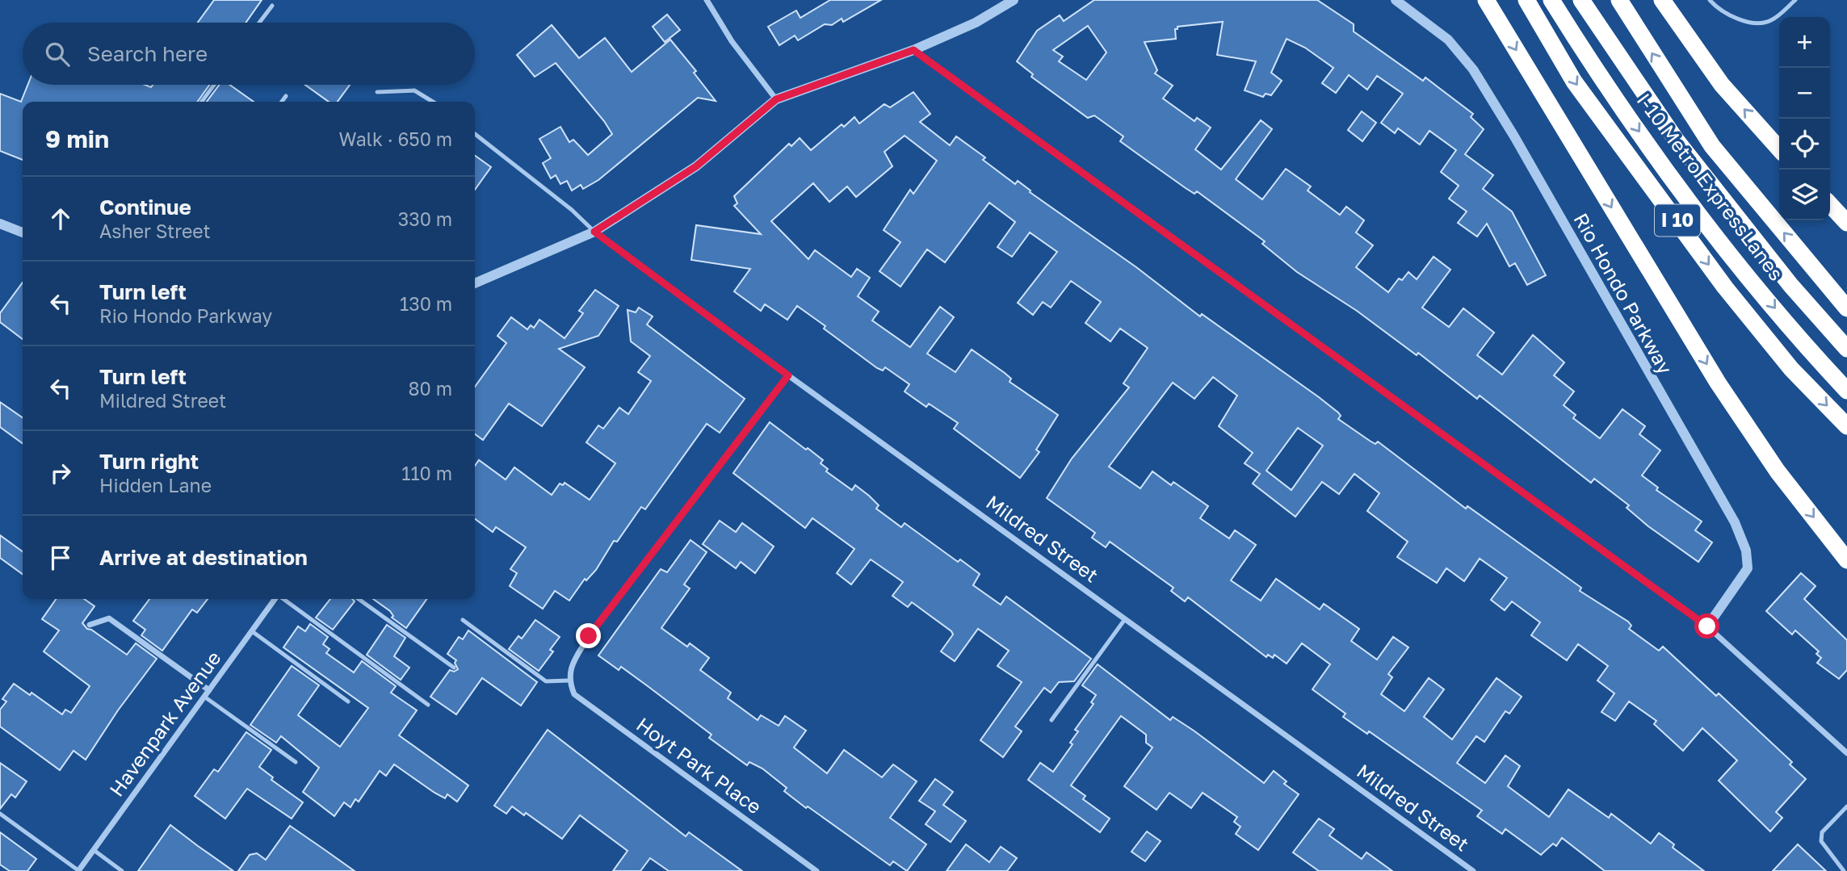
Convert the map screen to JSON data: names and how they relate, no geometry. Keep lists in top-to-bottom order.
{
  "streets": {
    "highway": ["I-10 Metro ExpressLanes", "I 10"],
    "street": [
      "Rio Hondo Parkway",
      "Mildred Street",
      "Havenpark Avenue",
      "Hoyt Park Place"
    ]
  },
  "page": {
    "map_buttons": ["+", "−"],
    "search": "Search here",
    "heading": ["9 min", "Walk · 650 m"],
    "list": [
      ["Continue", "Asher Street", "330 m"],
      ["Turn left", "Rio Hondo Parkway", "130 m"],
      ["Turn left", "Mildred Street", "80 m"],
      ["Turn right", "Hidden Lane", "110 m"],
      "Arrive at destination"
    ]
  }
}
